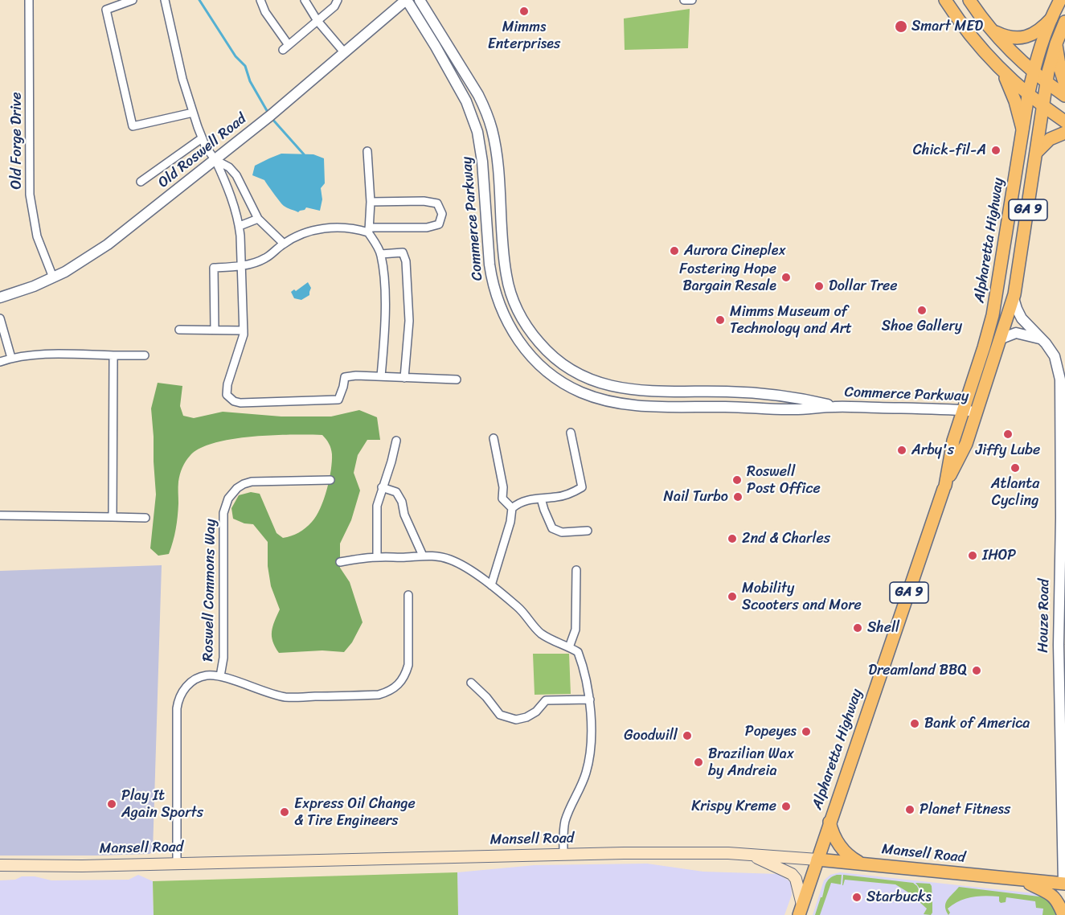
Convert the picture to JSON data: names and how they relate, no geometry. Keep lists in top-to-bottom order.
{
  "streets": {
    "main road": [
      "GA 9",
      "Alpharetta Highway",
      "Houze Road",
      "Mansell Road"
    ],
    "street": [
      "Old Forge Drive",
      "Old Roswell Road",
      "Commerce Parkway",
      "Roswell Commons Way"
    ]
  },
  "crossings": [
    ["Old Forge Drive", "Old Roswell Road"],
    ["Old Roswell Road", "Commerce Parkway"],
    ["Commerce Parkway", "Alpharetta Highway"],
    ["Alpharetta Highway", "Houze Road"],
    ["Alpharetta Highway", "Mansell Road"],
    ["Houze Road", "Mansell Road"]
  ],
  "places": [
    "Mimms Enterprises",
    "Smart MED",
    "Chick-fil-A",
    "Aurora Cineplex",
    "Fostering Hope Bargain Resale",
    "Dollar Tree",
    "Shoe Gallery",
    "Mimms Museum of Technology and Art",
    "Jiffy Lube",
    "Arby's",
    "Atlanta Cycling",
    "Roswell Post Office",
    "Nail Turbo",
    "2nd & Charles",
    "IHOP",
    "Mobility Scooters and More",
    "Shell",
    "Dreamland BBQ",
    "Bank of America",
    "Popeyes",
    "Goodwill",
    "Brazilian Wax by Andreia",
    "Play It Again Sports",
    "Krispy Kreme",
    "Planet Fitness",
    "Express Oil Change & Tire Engineers",
    "Starbucks"
  ]
}
